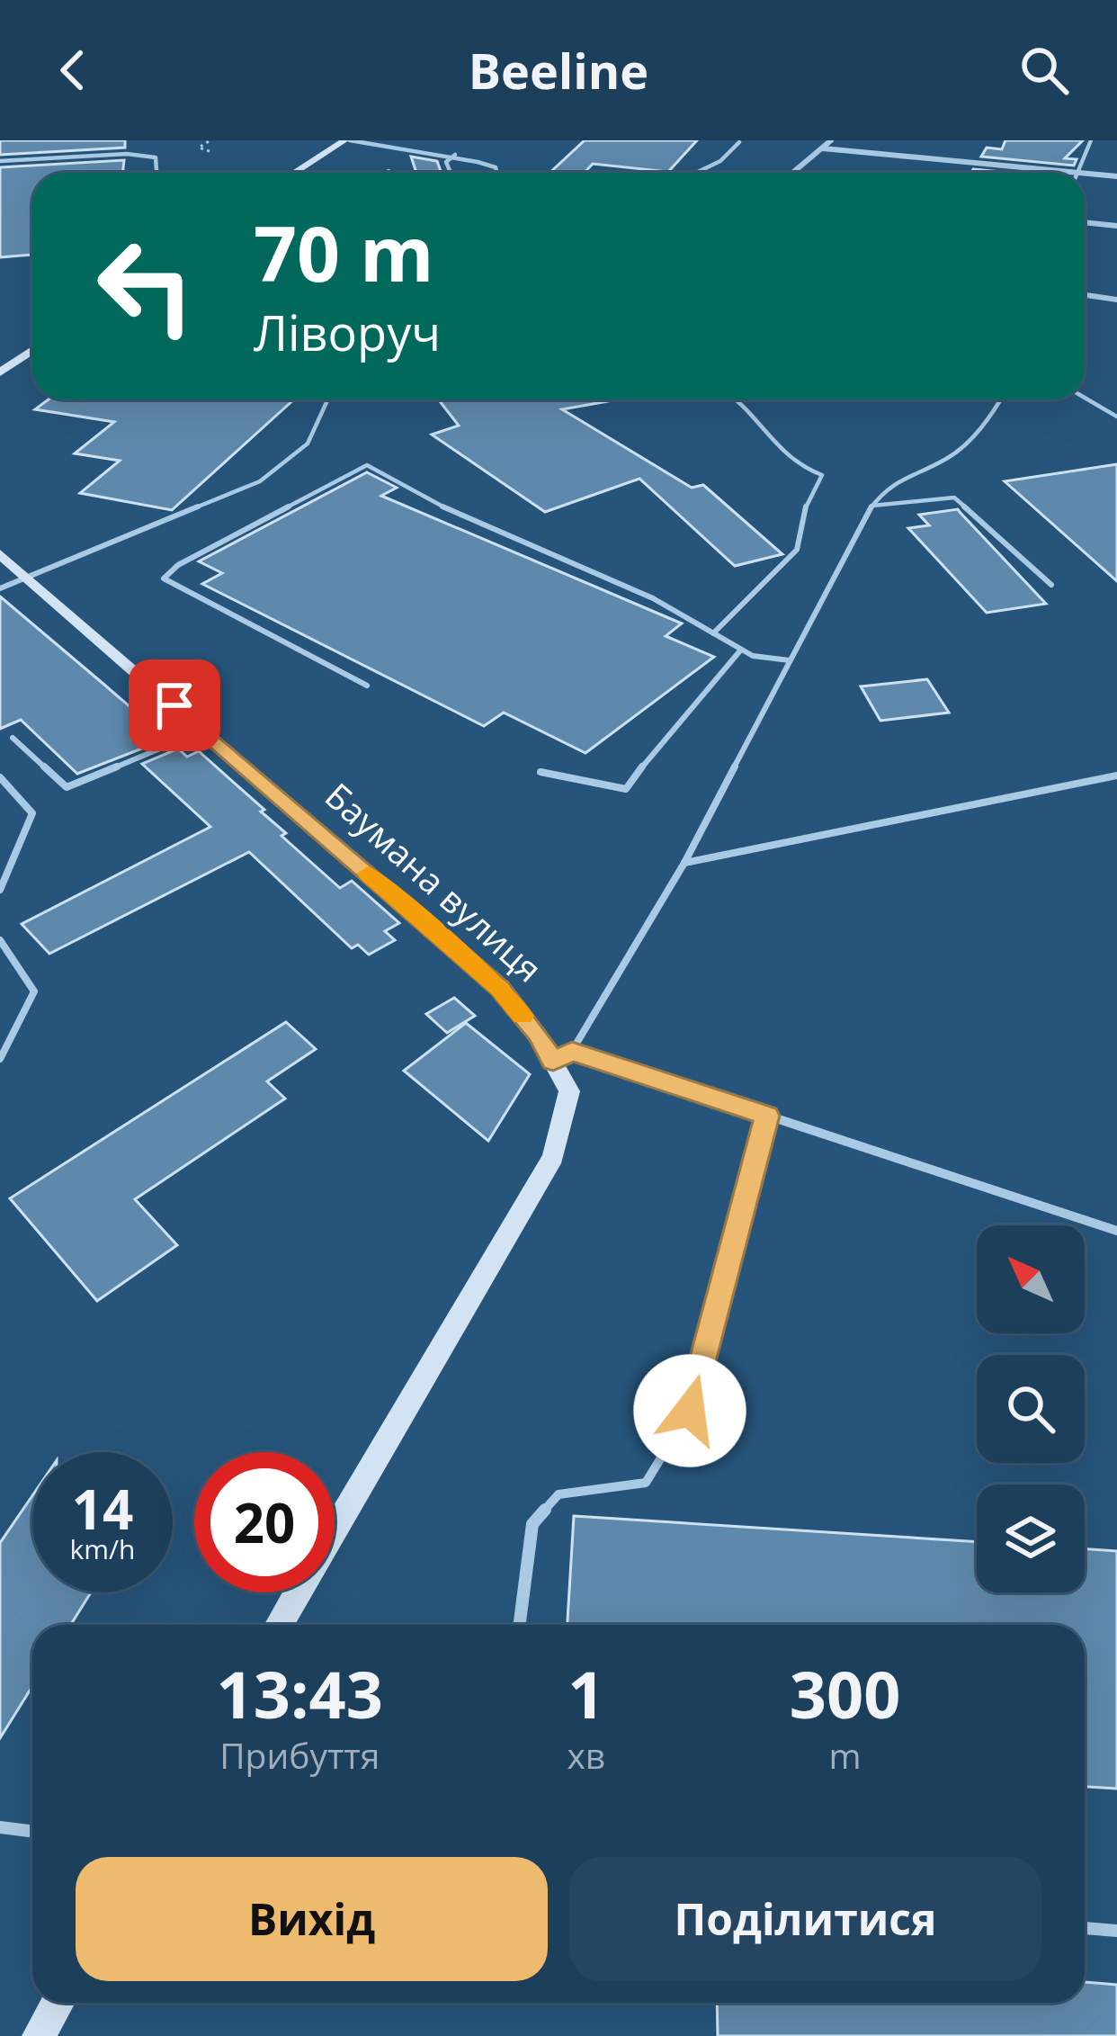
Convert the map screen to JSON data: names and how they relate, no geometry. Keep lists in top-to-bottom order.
{
  "streets": {
    "main road": ["Баумана вулиця"]
  },
  "north": "top left",
  "page": {
    "header": "Beeline",
    "turn": ["70 m", "Ліворуч"],
    "speed": "14 km/h",
    "limit": "20",
    "eta": [
      "13:43",
      "Прибуття",
      "1",
      "хв",
      "300",
      "m"
    ],
    "buttons": ["Вихід", "Поділитися"]
  }
}
